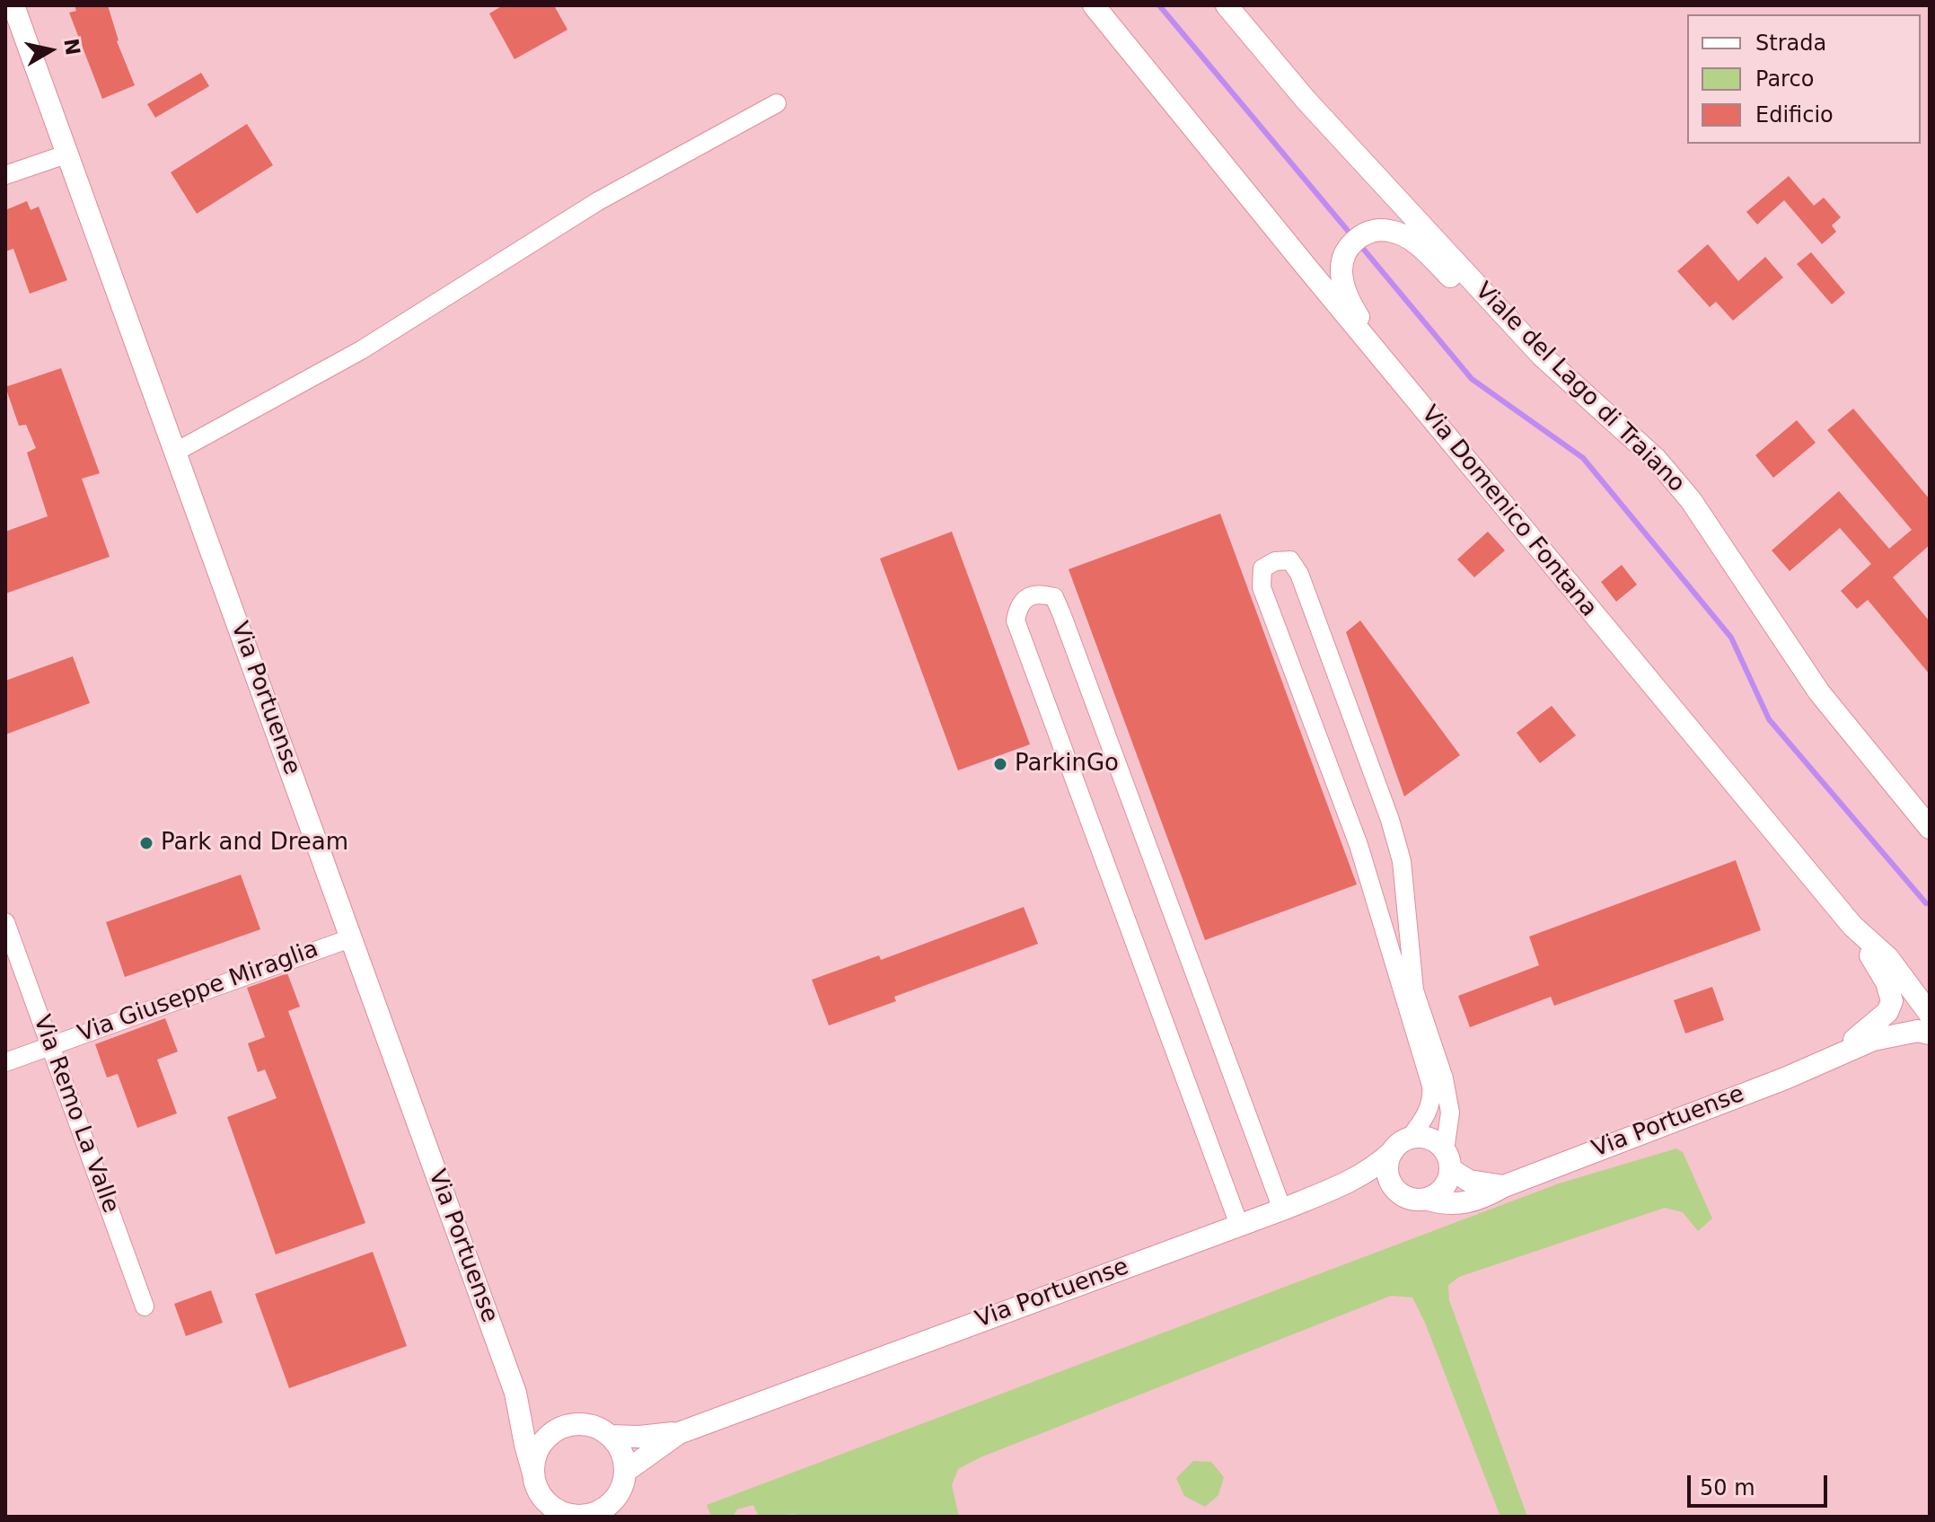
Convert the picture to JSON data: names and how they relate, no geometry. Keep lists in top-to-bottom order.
{
  "streets": {
    "street": [
      "Viale del Lago di Traiano",
      "Via Domenico Fontana",
      "Via Portuense",
      "Via Giuseppe Miraglia",
      "Via Remo La Valle"
    ]
  },
  "crossings": [
    ["Via Domenico Fontana", "Via Portuense"],
    ["Via Portuense", "Via Giuseppe Miraglia"],
    ["Via Giuseppe Miraglia", "Via Remo La Valle"]
  ],
  "places": ["ParkinGo", "Park and Dream"],
  "legend": ["Strada", "Parco", "Edificio"],
  "scale_bar": "50 m",
  "north": "right"
}
